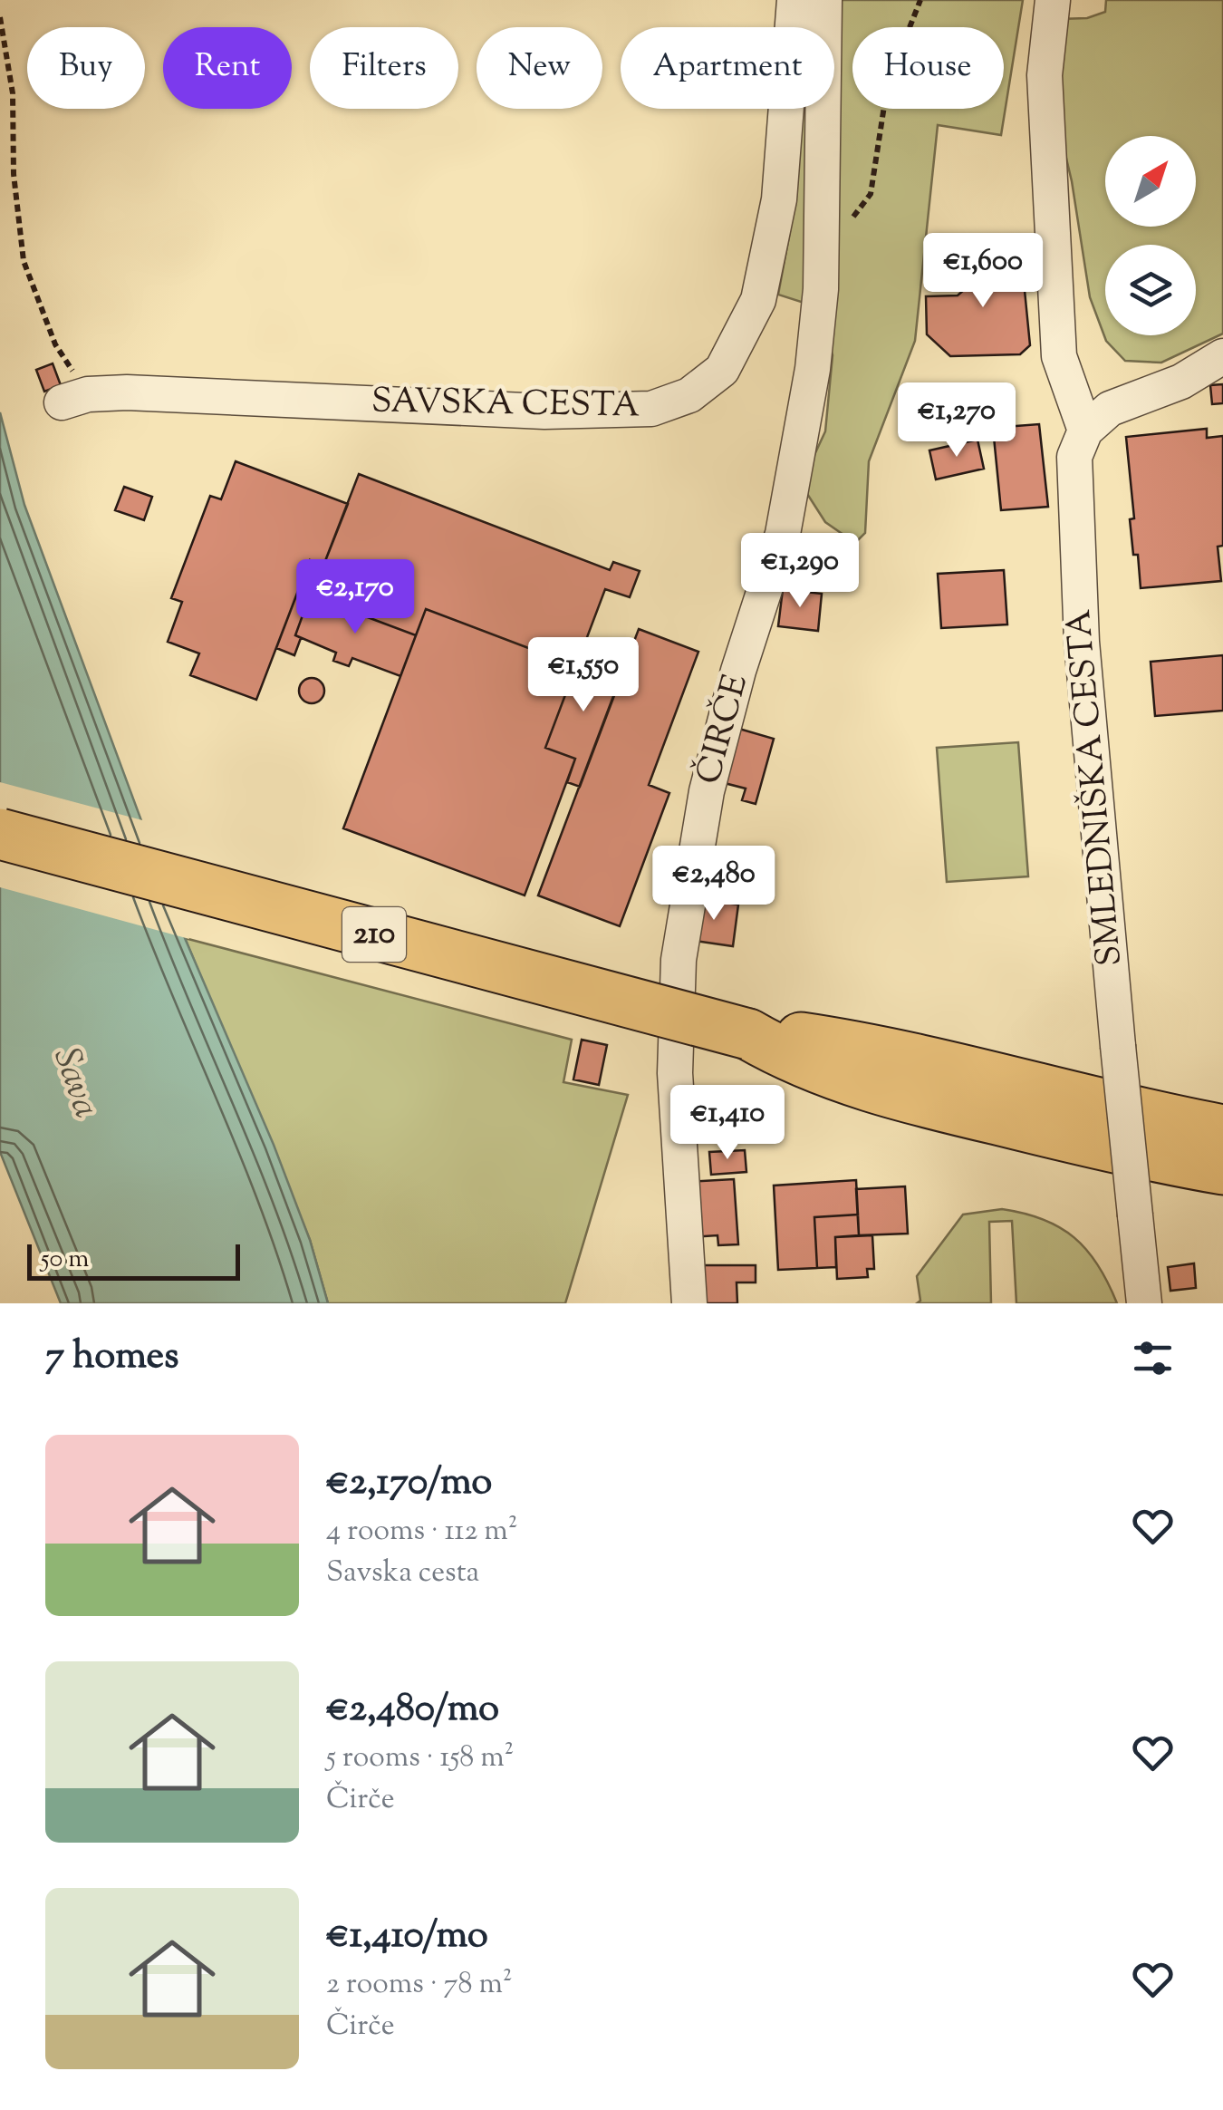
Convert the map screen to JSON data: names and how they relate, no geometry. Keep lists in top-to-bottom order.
{
  "streets": {
    "main road": ["210"],
    "street": ["SAVSKA CESTA", "ČIRČE", "SMLEDNIŠKA CESTA"]
  },
  "water": ["Sava"],
  "scale_bar": "50 m",
  "north": "top right",
  "page": {
    "chip": [
      "Buy",
      "Rent",
      "Filters",
      "New",
      "Apartment",
      "House"
    ],
    "price": [
      "€1,600",
      "€1,270",
      "€1,290",
      "€2,170",
      "€1,550",
      "€2,480",
      "€1,410"
    ],
    "scale": "50 m",
    "heading": "7 homes",
    "list": [
      {
        "name": "€2,170/mo",
        "note": "4 rooms · 112 m² · Savska cesta"
      },
      {
        "name": "€2,480/mo",
        "note": "5 rooms · 158 m² · Čirče"
      },
      {
        "name": "€1,410/mo",
        "note": "2 rooms · 78 m² · Čirče"
      }
    ]
  }
}
